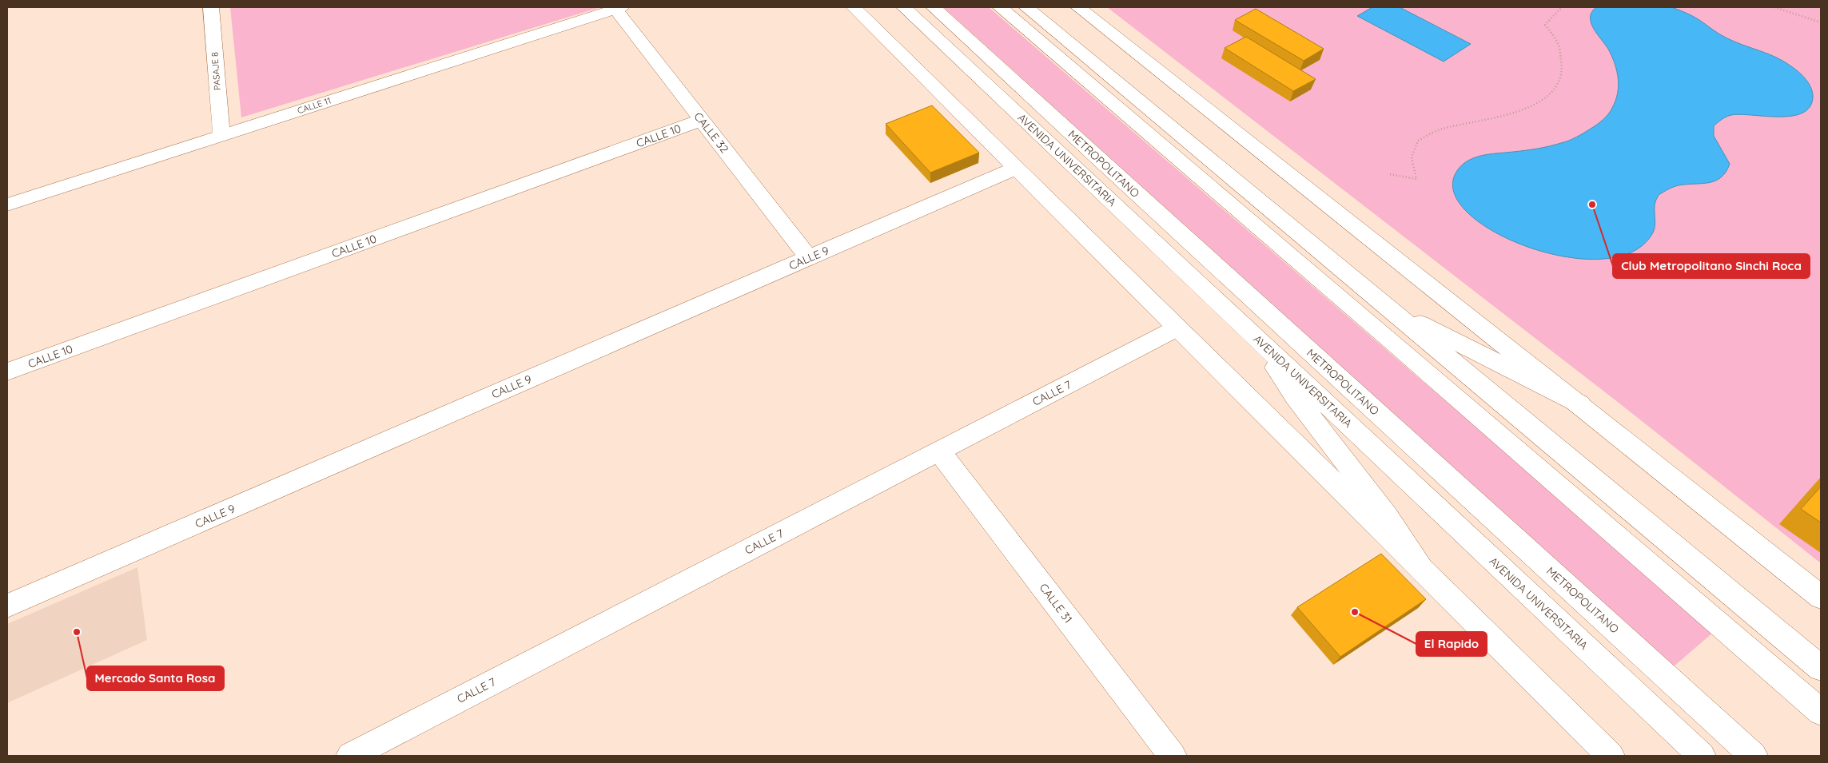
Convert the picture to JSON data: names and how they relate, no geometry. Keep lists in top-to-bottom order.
{
  "streets": {
    "street": [
      "PASAJE 8",
      "CALLE 11",
      "CALLE 32",
      "CALLE 10",
      "AVENIDA UNIVERSITARIA",
      "METROPOLITANO",
      "CALLE 9",
      "CALLE 7",
      "CALLE 31"
    ]
  },
  "crossings": [
    ["PASAJE 8", "CALLE 11"],
    ["CALLE 11", "CALLE 32"],
    ["CALLE 32", "CALLE 10"],
    ["CALLE 32", "CALLE 9"],
    ["CALLE 7", "CALLE 31"]
  ],
  "places": ["Club Metropolitano Sinchi Roca", "El Rapido", "Mercado Santa Rosa"]
}
